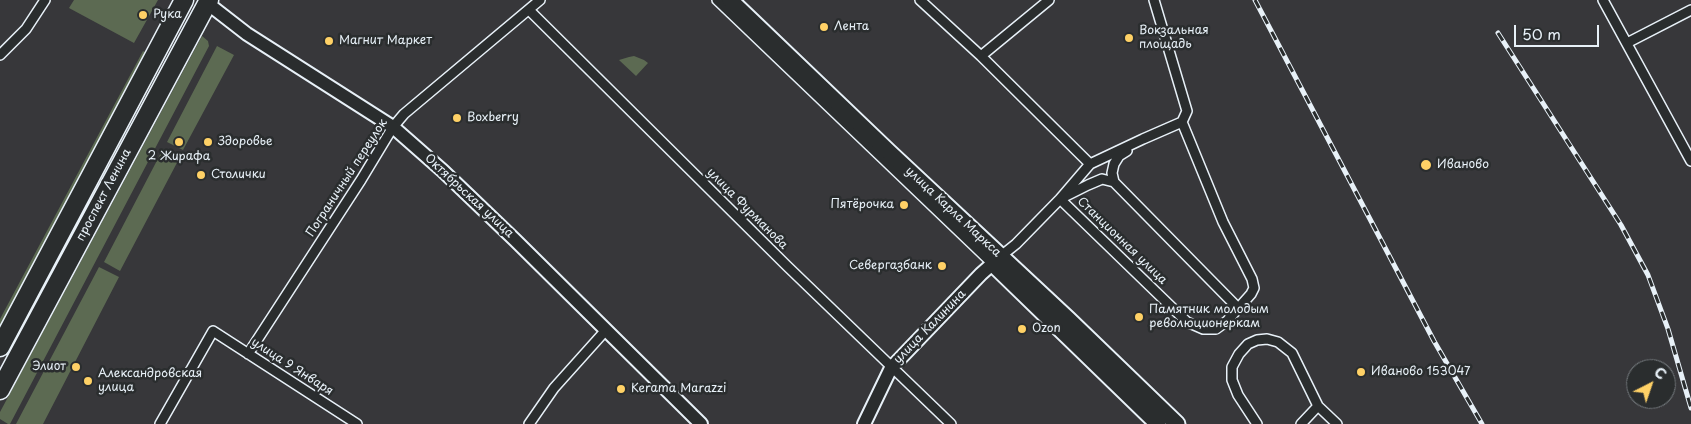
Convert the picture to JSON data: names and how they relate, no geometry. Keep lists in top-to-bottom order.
{
  "streets": {
    "highway": ["проспект Ленина"],
    "main road": ["Октябрьская улица", "улица Карла Маркса", "улица Калинина"],
    "street": [
      "Пограничный переулок",
      "улица Фурманова",
      "Станционная улица",
      "улица 9 Января"
    ]
  },
  "crossings": [
    ["Пограничный переулок", "Октябрьская улица"],
    ["Пограничный переулок", "улица Фурманова"],
    ["Пограничный переулок", "улица 9 Января"],
    ["проспект Ленина", "Октябрьская улица"],
    ["улица Фурманова", "улица Калинина"],
    ["улица Карла Маркса", "улица Калинина"]
  ],
  "places": [
    "Рука",
    "Лента",
    "Вокзальная площадь",
    "Магнит Маркет",
    "Boxberry",
    "2 Жирафа",
    "Здоровье",
    "Иваново",
    "Столички",
    "Пятёрочка",
    "Севергазбанк",
    "Памятник молодым революционеркам",
    "Ozon",
    "Элиот",
    "Иваново 153047",
    "Александровская улица",
    "Kerama Marazzi"
  ],
  "scale_bar": "50 m",
  "north": "top right"
}
